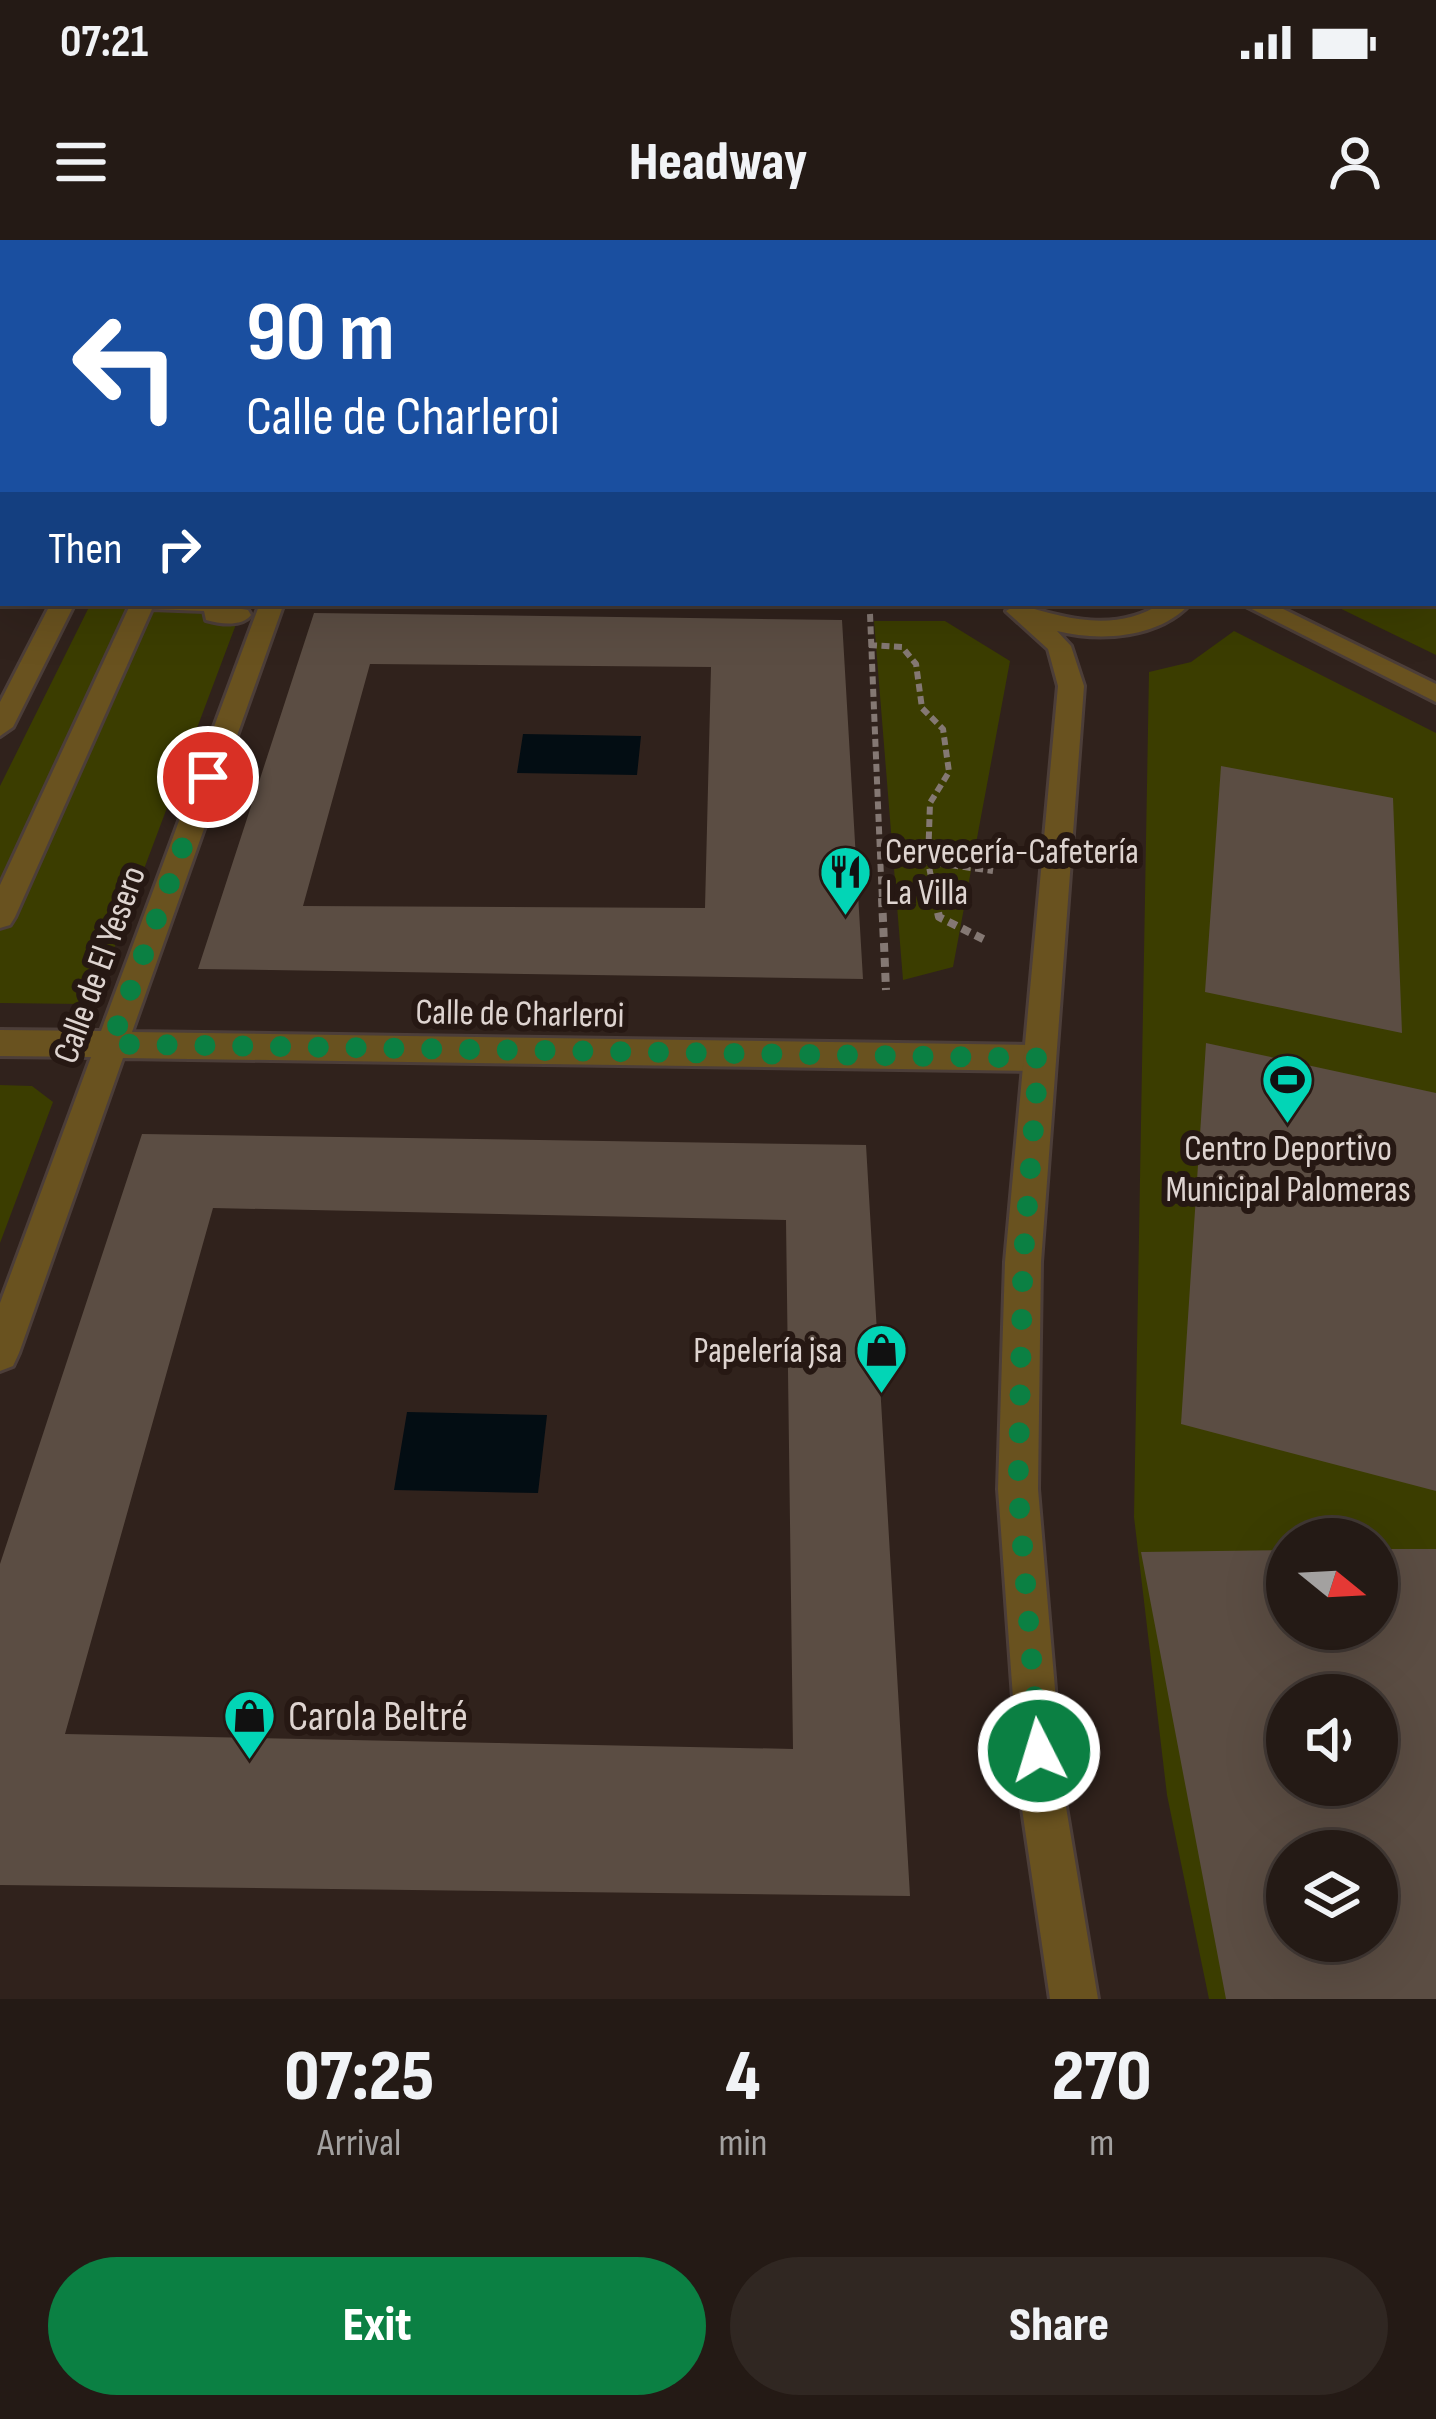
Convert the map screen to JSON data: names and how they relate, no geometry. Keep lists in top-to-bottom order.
{
  "streets": {
    "street": ["Calle de El Yesero", "Calle de Charleroi"]
  },
  "crossings": [
    ["Calle de El Yesero", "Calle de Charleroi"]
  ],
  "places": {
    "restaurant": ["Cervecería-Cafetería La Villa"],
    "sports": ["Centro Deportivo Municipal Palomeras"],
    "shop": ["Papelería jsa", "Carola Beltré"]
  },
  "north": "right",
  "page": {
    "status": "07:21",
    "header": "Headway",
    "turn": ["90 m", "Calle de Charleroi"],
    "then": "Then",
    "eta": [
      "07:25",
      "Arrival",
      "4",
      "min",
      "270",
      "m"
    ],
    "buttons": ["Exit", "Share"]
  }
}
